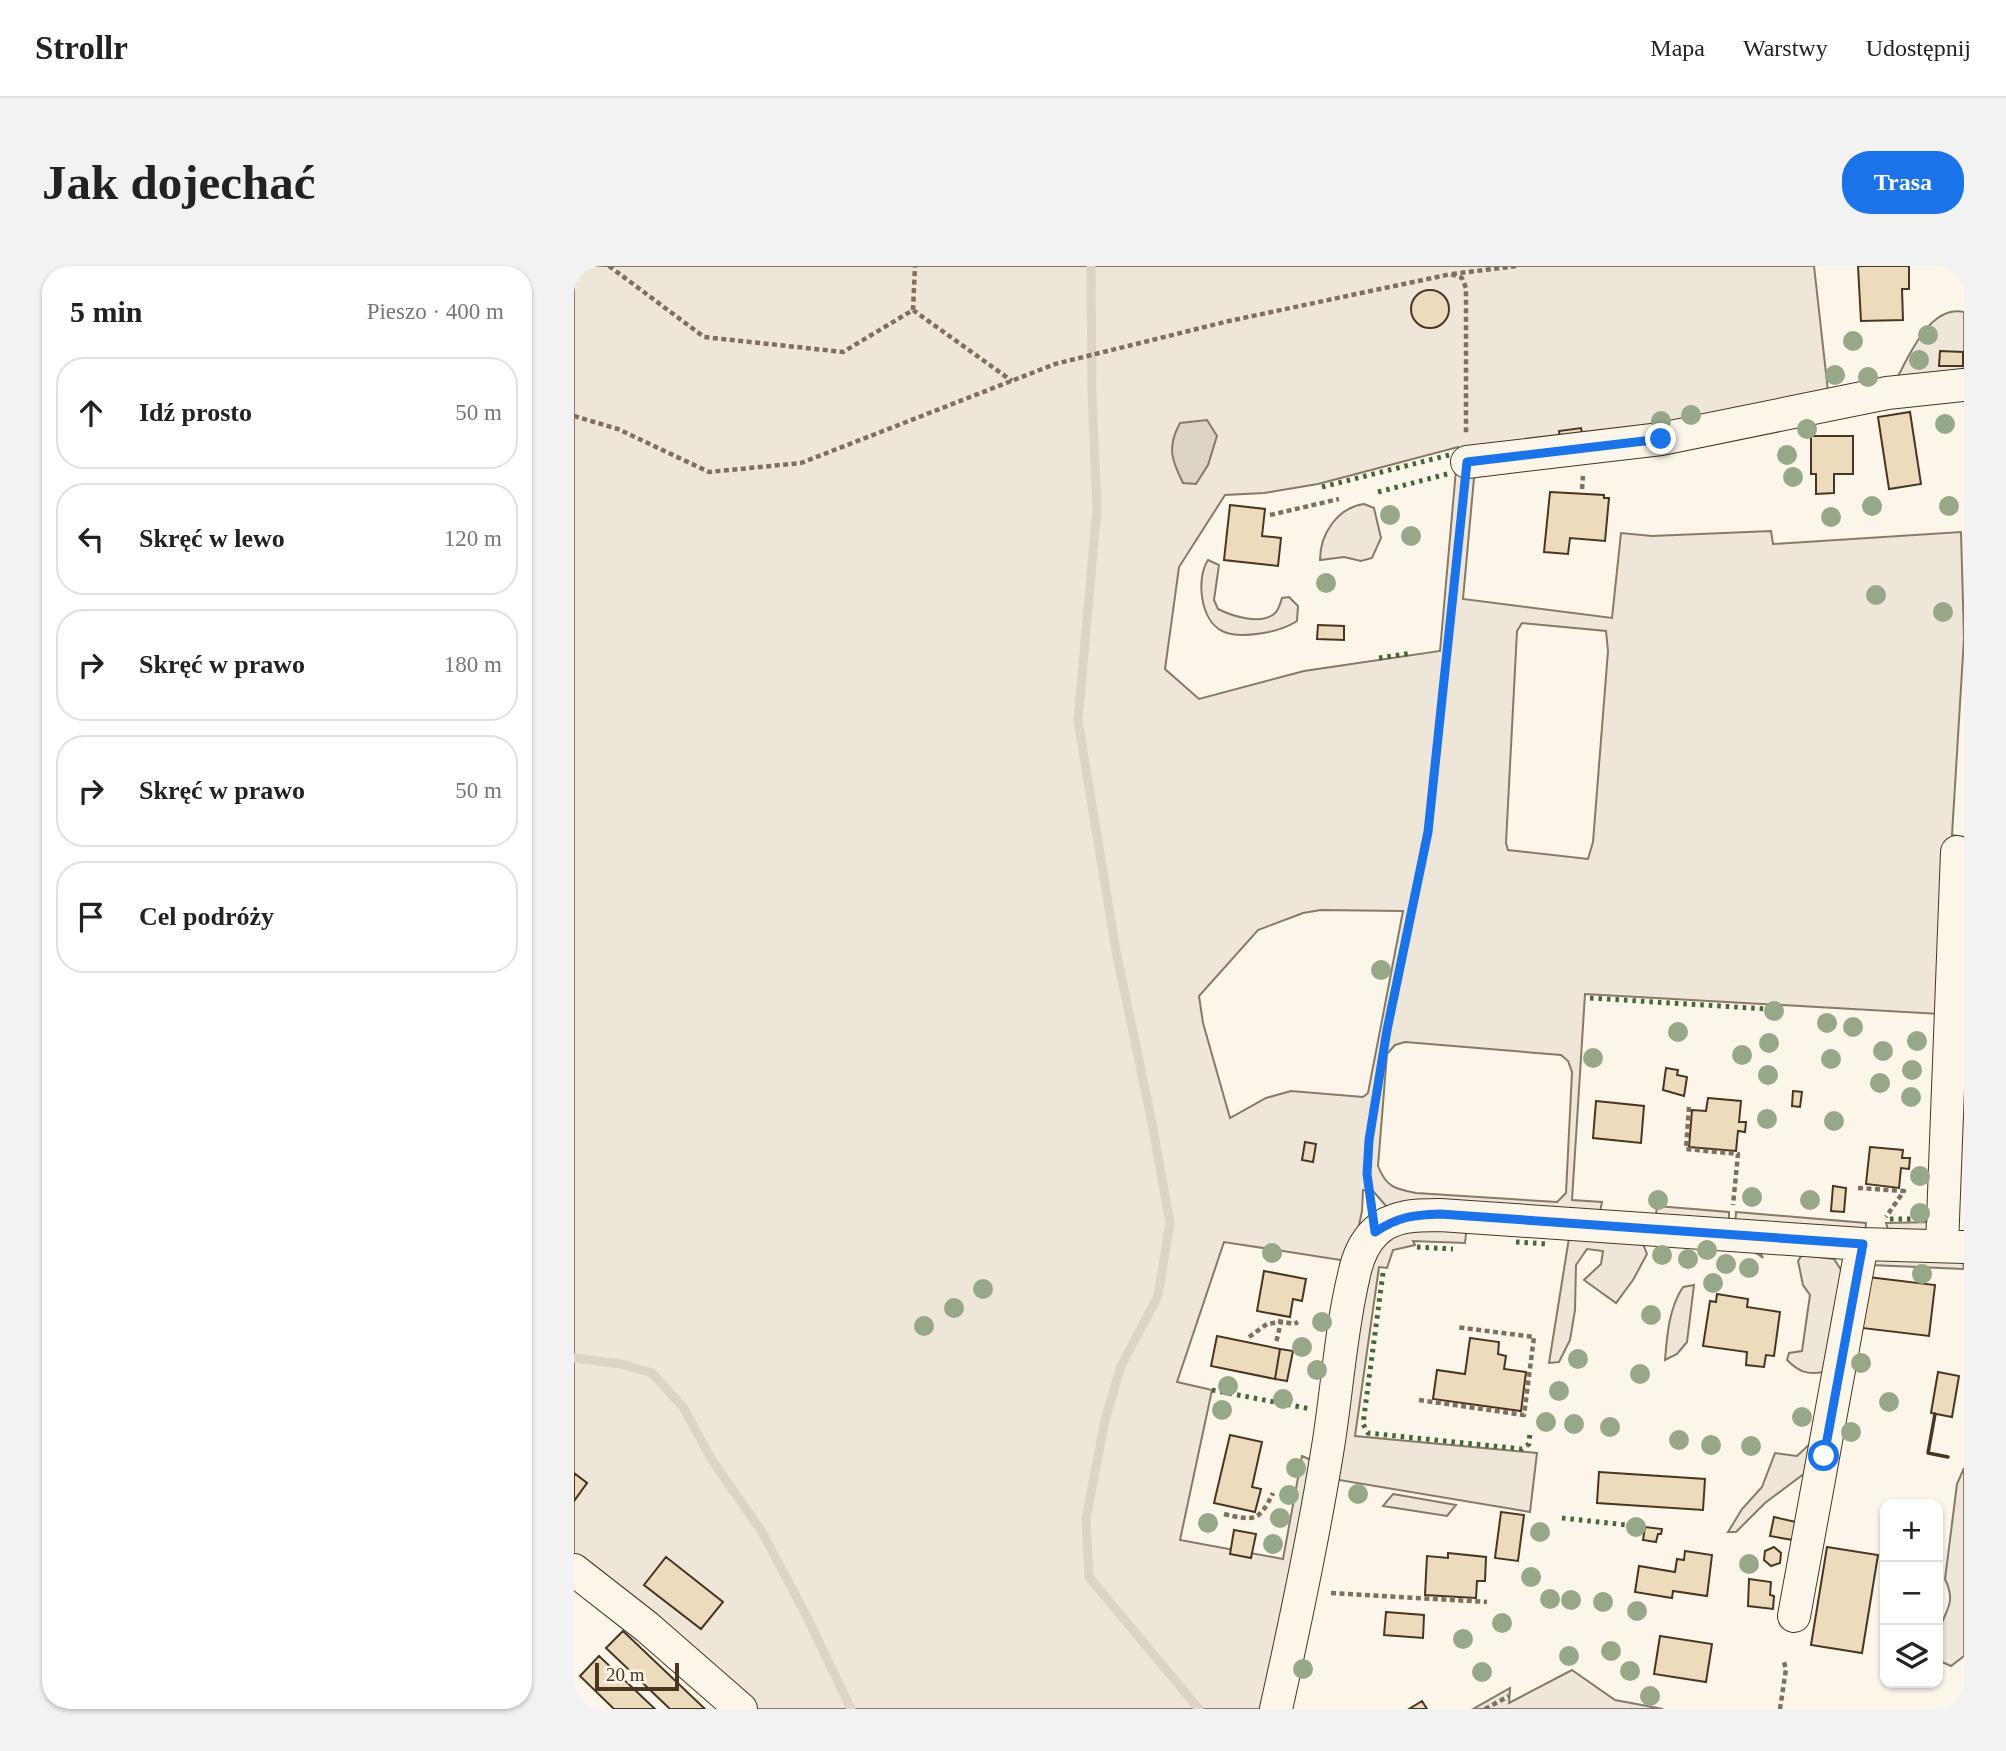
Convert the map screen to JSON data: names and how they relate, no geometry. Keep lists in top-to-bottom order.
{
  "scale_bar": "20 m",
  "page": {
    "header": "Strollr",
    "nav": ["Mapa", "Warstwy", "Udostępnij"],
    "buttons": "Trasa",
    "title": "Jak dojechać",
    "heading": ["5 min", "Pieszo · 400 m"],
    "list": [
      ["Idź prosto", "50 m"],
      ["Skręć w lewo", "120 m"],
      ["Skręć w prawo", "180 m"],
      ["Skręć w prawo", "50 m"],
      "Cel podróży"
    ],
    "map_buttons": ["+", "−"],
    "scale": "20 m"
  }
}
